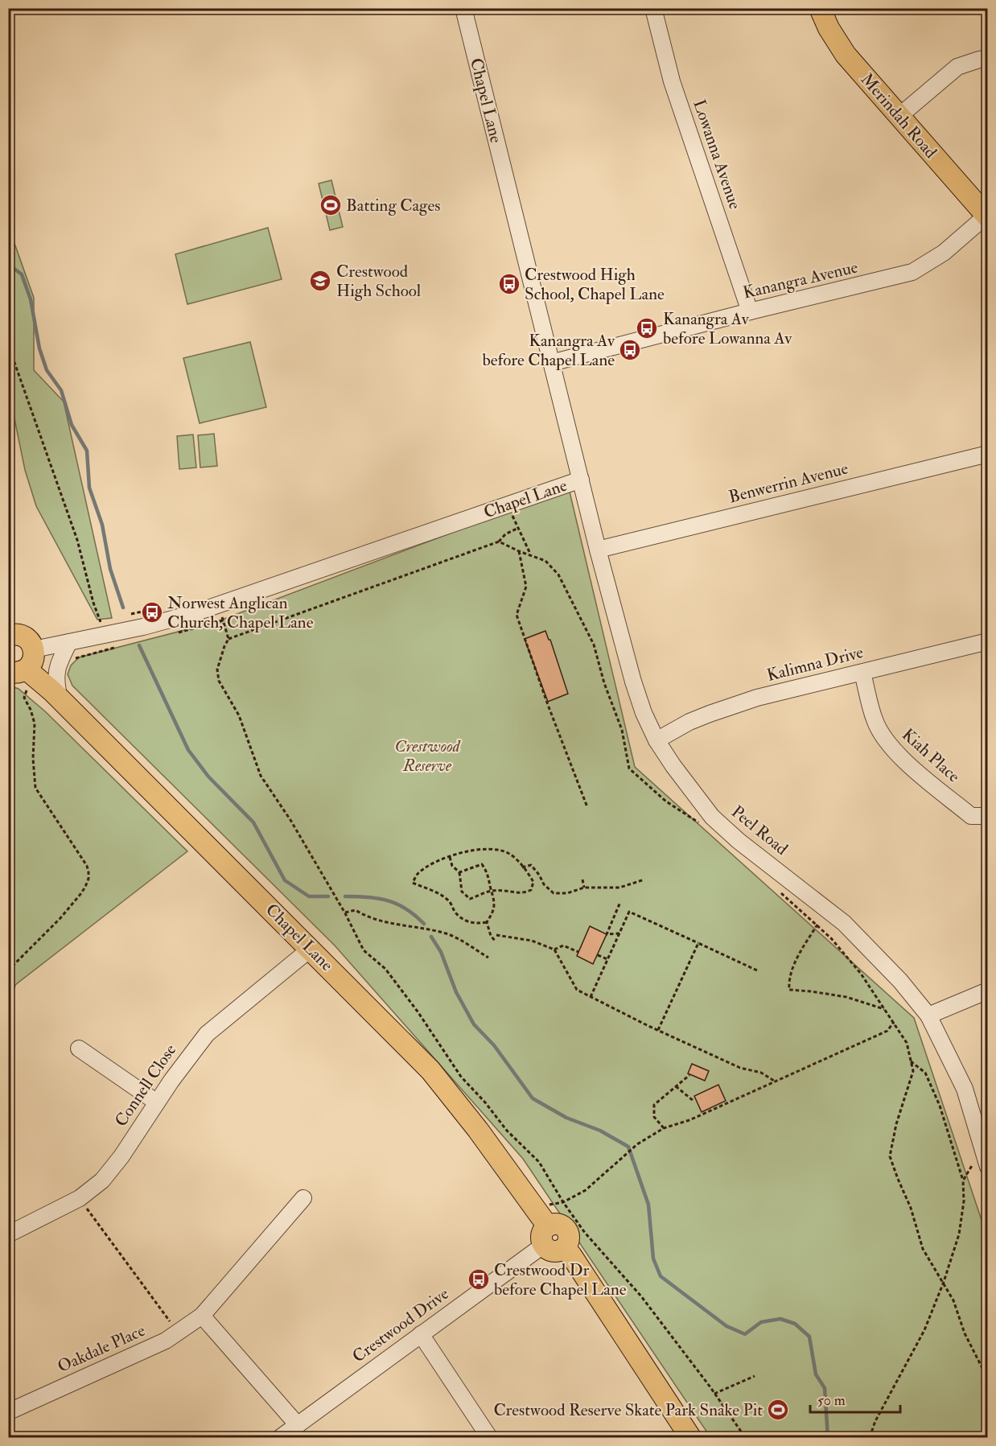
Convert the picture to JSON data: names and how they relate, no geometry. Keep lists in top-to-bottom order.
{
  "streets": {
    "main road": ["Chapel Lane", "Merindah Road"],
    "street": [
      "Lowanna Avenue",
      "Kanangra Avenue",
      "Benwerrin Avenue",
      "Kalimna Drive",
      "Kiah Place",
      "Peel Road",
      "Connell Close",
      "Crestwood Drive",
      "Oakdale Place"
    ]
  },
  "crossings": [
    ["Chapel Lane", "Kanangra Avenue"],
    ["Chapel Lane", "Peel Road"],
    ["Chapel Lane", "Connell Close"],
    ["Chapel Lane", "Crestwood Drive"],
    ["Merindah Road", "Kanangra Avenue"],
    ["Lowanna Avenue", "Kanangra Avenue"],
    ["Benwerrin Avenue", "Peel Road"],
    ["Kalimna Drive", "Kiah Place"],
    ["Kalimna Drive", "Peel Road"]
  ],
  "parks": ["Crestwood Reserve"],
  "places": {
    "sports": ["Batting Cages", "Crestwood Reserve Skate Park Snake Pit"],
    "school or university": ["Crestwood High School"],
    "bus stop": [
      "Crestwood High School, Chapel Lane",
      "Kanangra Av before Lowanna Av",
      "Kanangra Av before Chapel Lane",
      "Norwest Anglican Church, Chapel Lane",
      "Crestwood Dr before Chapel Lane"
    ]
  },
  "scale_bar": "50 m"
}
